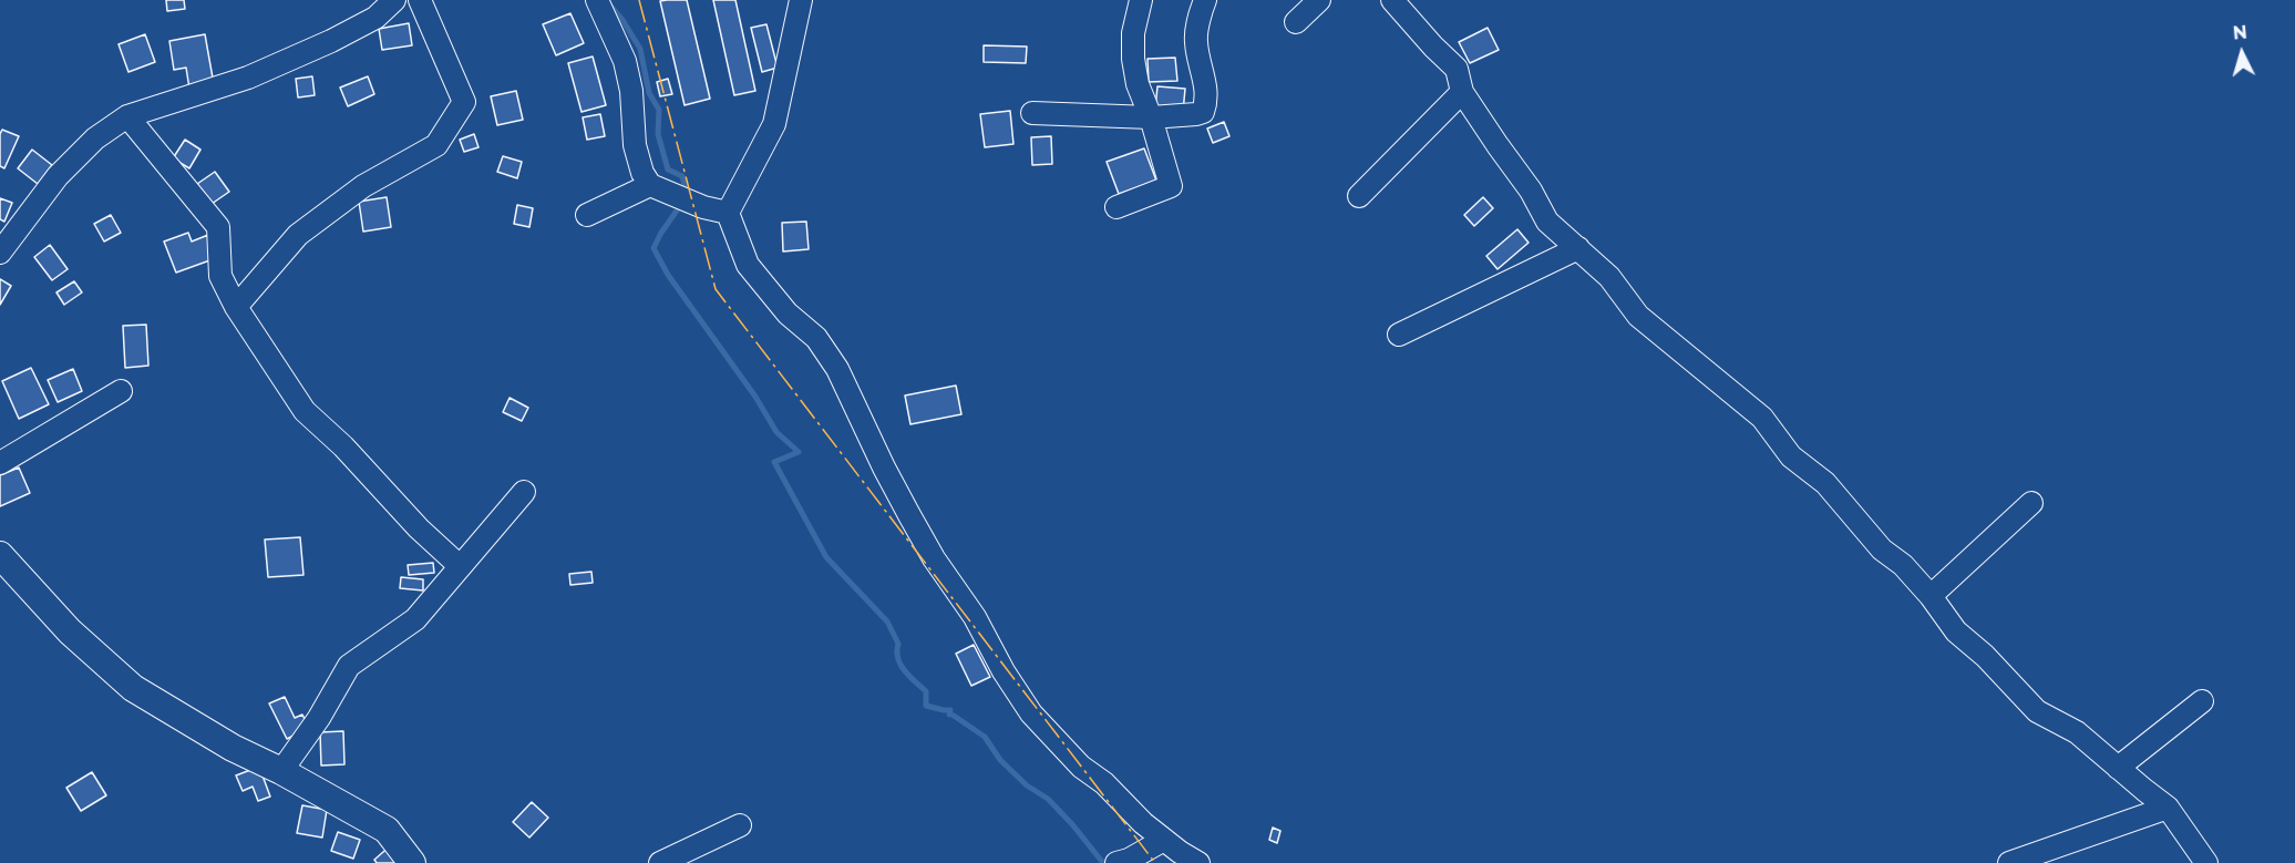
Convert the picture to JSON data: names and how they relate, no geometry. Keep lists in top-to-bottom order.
{
  "north": "top"
}
